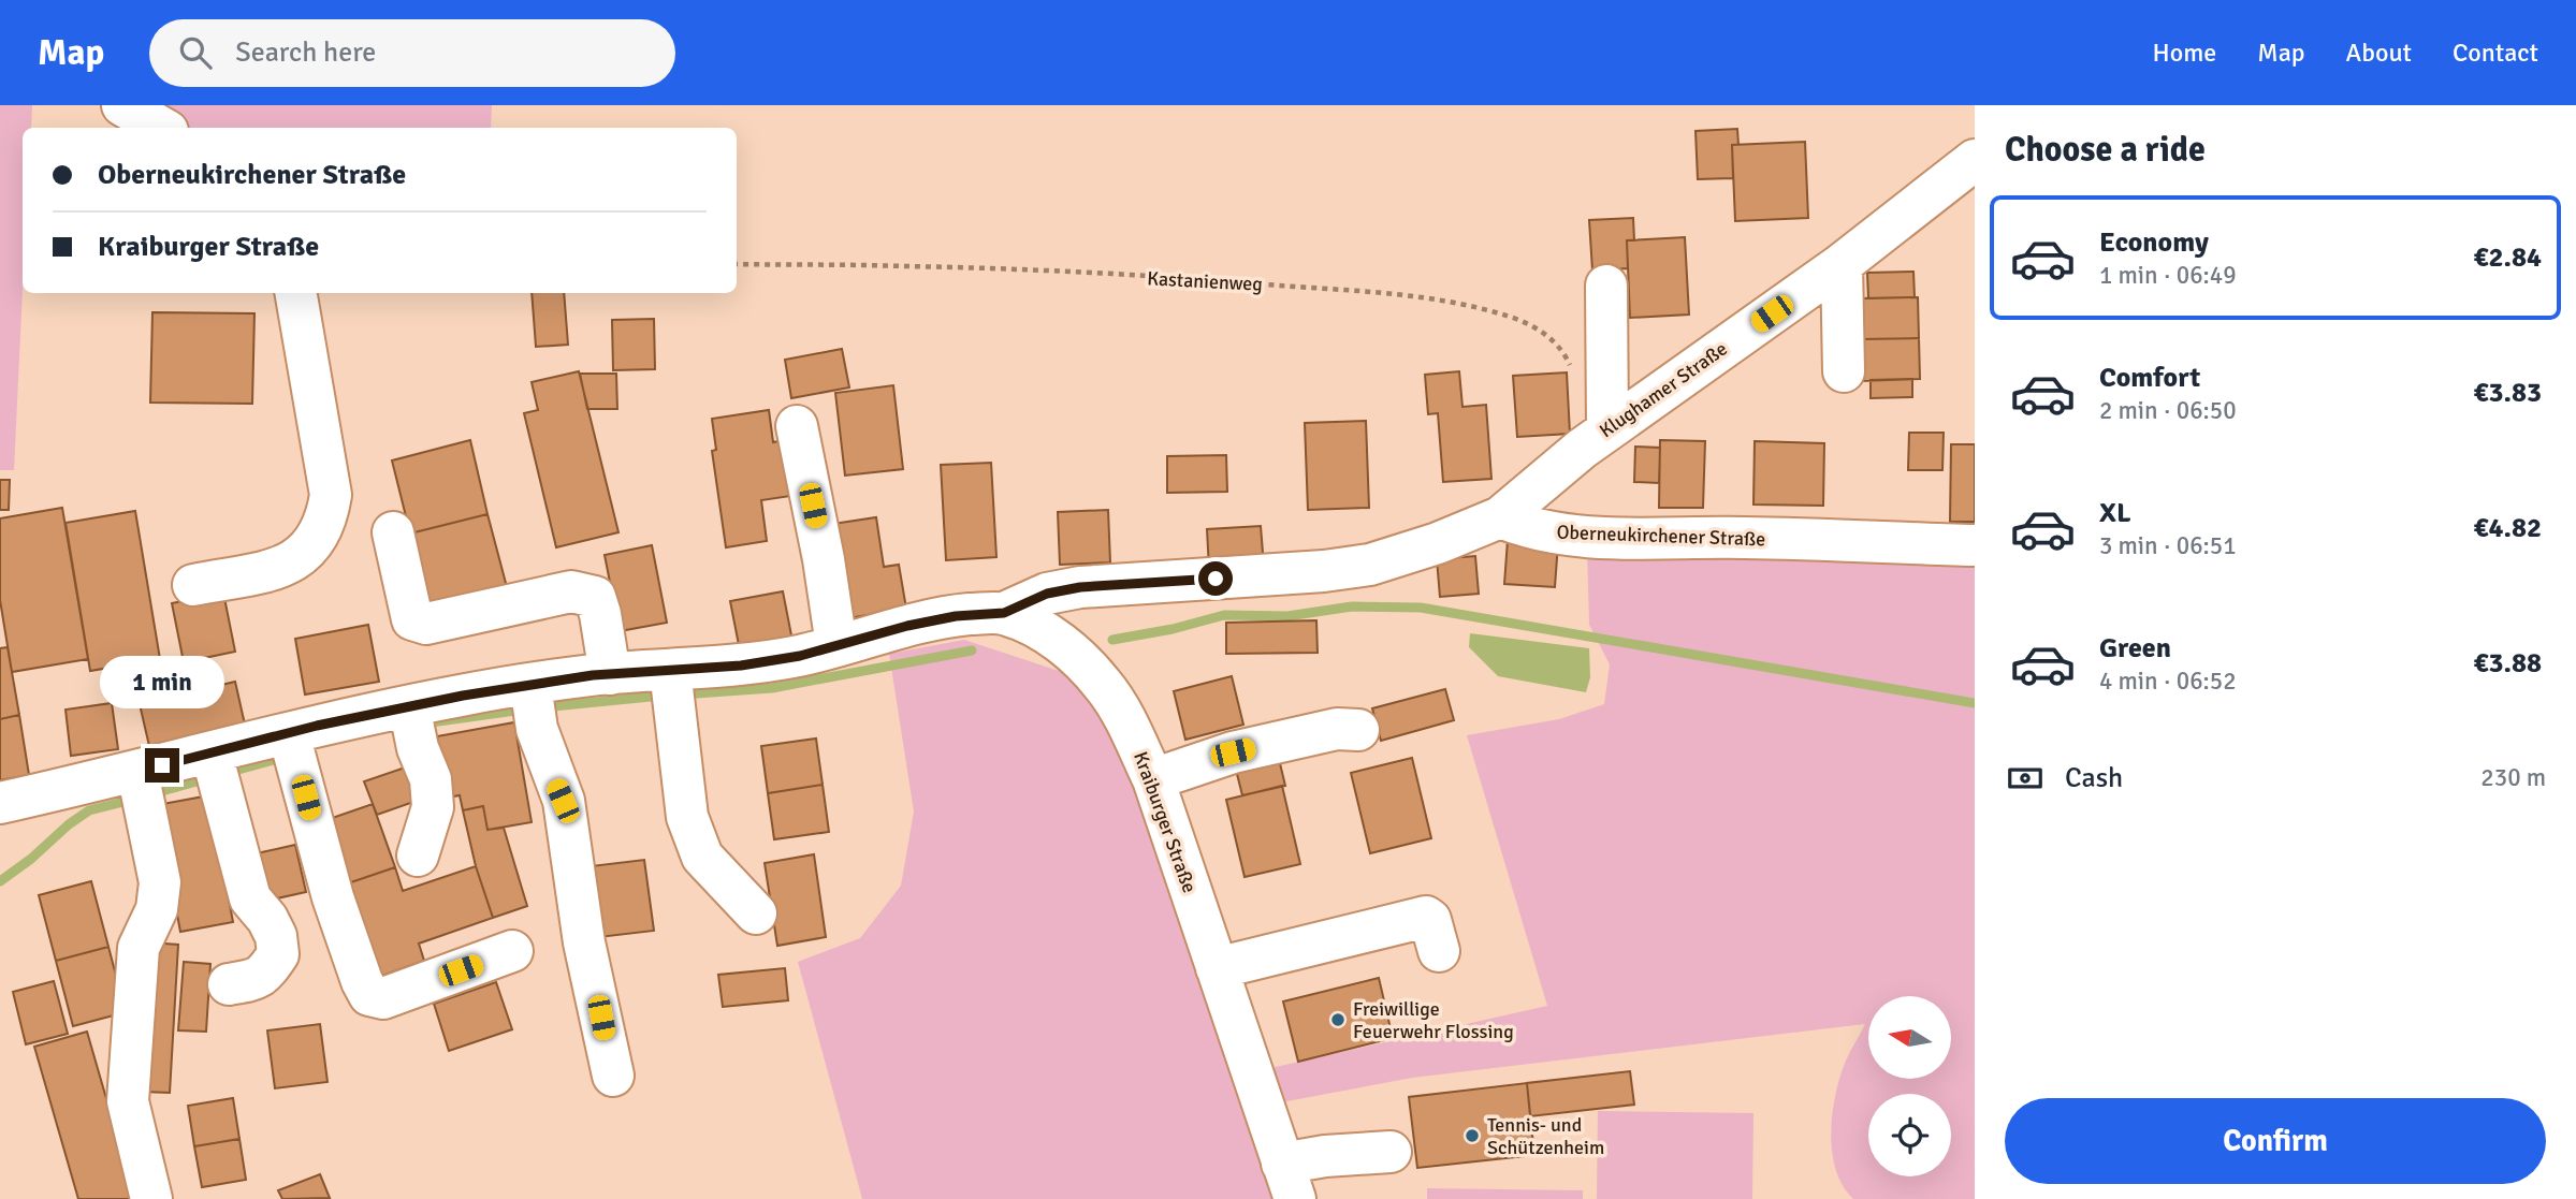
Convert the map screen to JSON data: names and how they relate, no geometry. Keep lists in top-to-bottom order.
{
  "streets": {
    "street": ["Klughamer Straße", "Oberneukirchener Straße", "Kraiburger Straße"],
    "path": ["Kastanienweg"]
  },
  "crossings": [
    ["Klughamer Straße", "Oberneukirchener Straße"]
  ],
  "places": ["Freiwillige Feuerwehr Flossing", "Tennis- und Schützenheim"],
  "north": "left",
  "page": {
    "header": "Map",
    "search": "Search here",
    "nav": [
      "Home",
      "Map",
      "About",
      "Contact"
    ],
    "heading": "Choose a ride",
    "banner": ["Oberneukirchener Straße", "Kraiburger Straße"],
    "list": [
      {
        "name": "Economy",
        "note": "1 min · 06:49",
        "value": "€2.84"
      },
      {
        "name": "Comfort",
        "note": "2 min · 06:50",
        "value": "€3.83"
      },
      {
        "name": "XL",
        "note": "3 min · 06:51",
        "value": "€4.82"
      },
      {
        "name": "Green",
        "note": "4 min · 06:52",
        "value": "€3.88"
      }
    ],
    "bubble": "1 min",
    "pay": ["Cash", "230 m"],
    "buttons": "Confirm"
  }
}
